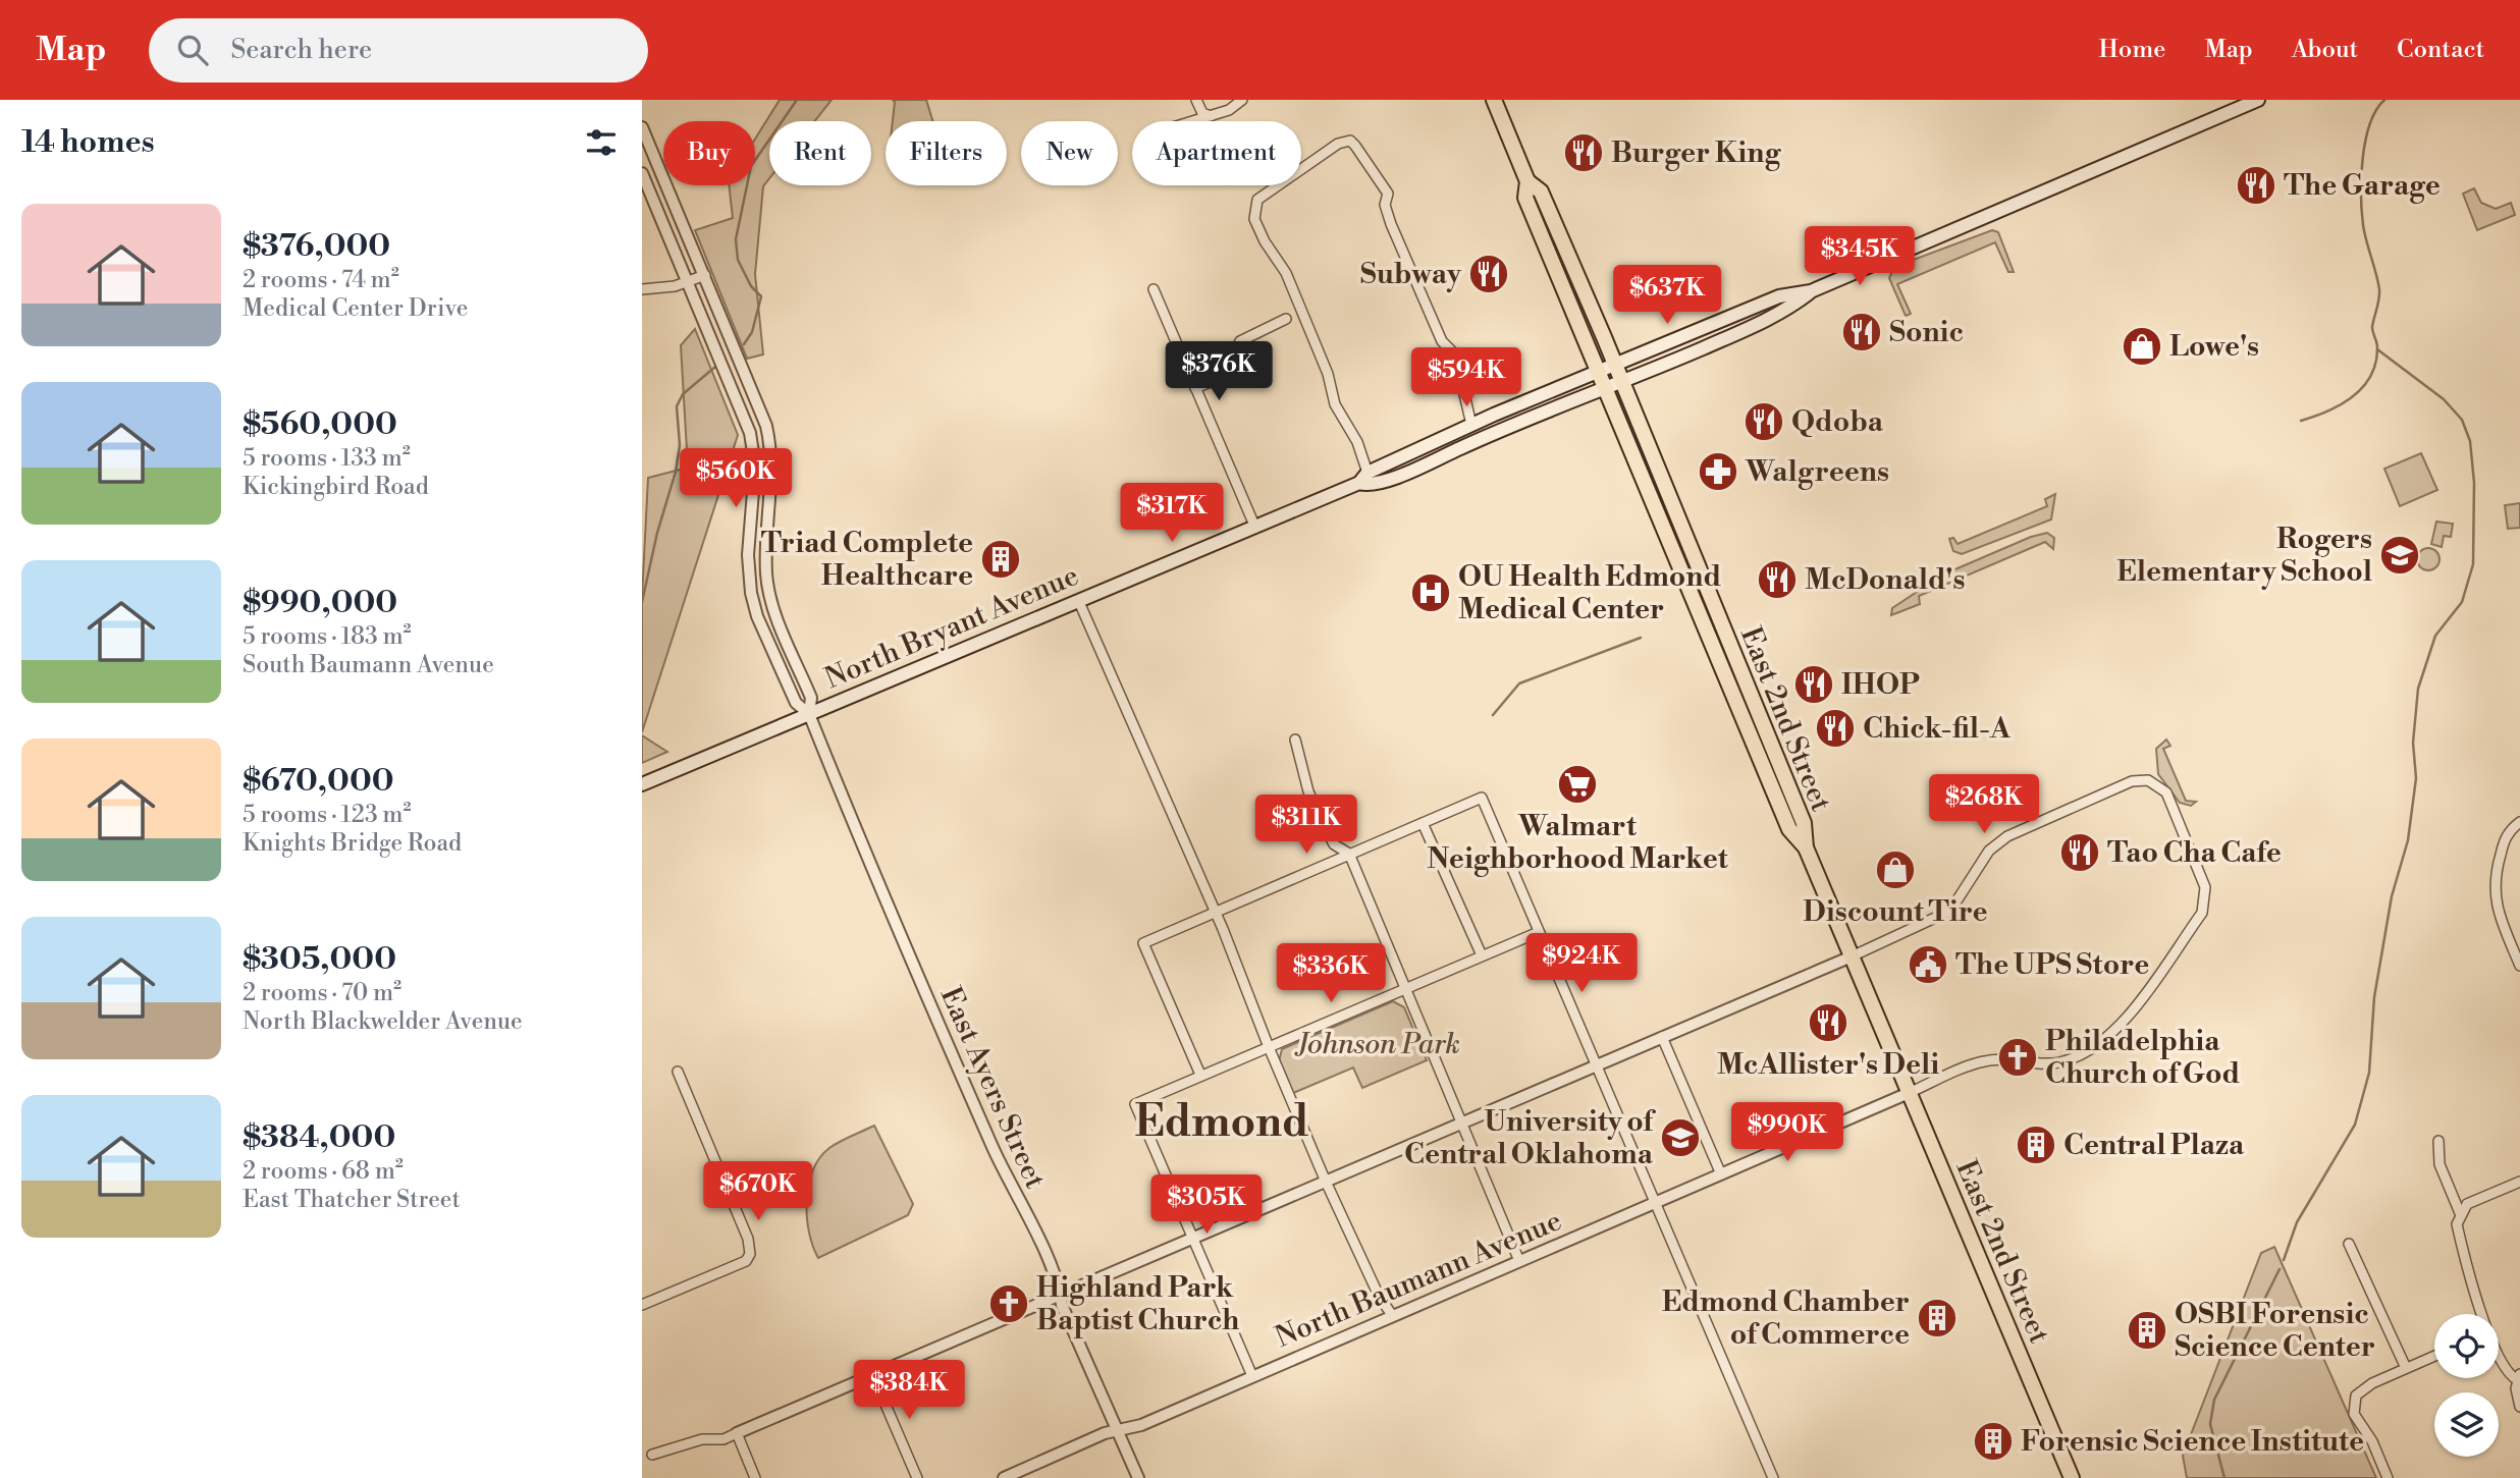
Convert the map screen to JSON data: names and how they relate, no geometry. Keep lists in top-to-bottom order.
{
  "streets": {
    "main road": ["North Bryant Avenue", "East 2nd Street"],
    "street": ["East Ayers Street", "North Baumann Avenue"]
  },
  "crossings": [
    ["North Bryant Avenue", "East Ayers Street"],
    ["East 2nd Street", "North Baumann Avenue"],
    ["East Ayers Street", "North Baumann Avenue"]
  ],
  "districts": ["Edmond"],
  "parks": ["Johnson Park"],
  "places": {
    "restaurant": [
      "Burger King",
      "The Garage",
      "Subway",
      "Sonic",
      "Qdoba",
      "McDonald's",
      "IHOP",
      "Chick-fil-A",
      "Tao Cha Cafe",
      "McAllister's Deli"
    ],
    "shop": ["Lowe's", "Discount Tire"],
    "pharmacy": ["Walgreens"],
    "school or university": ["Rogers Elementary School", "University of Central Oklahoma"],
    "building": [
      "Triad Complete Healthcare",
      "Central Plaza",
      "Edmond Chamber of Commerce",
      "OSBI Forensic Science Center",
      "Forensic Science Institute"
    ],
    "hospital": ["OU Health Edmond Medical Center"],
    "supermarket": ["Walmart Neighborhood Market"],
    "public building": ["The UPS Store"],
    "church": ["Philadelphia Church of God", "Highland Park Baptist Church"]
  },
  "page": {
    "header": "Map",
    "search": "Search here",
    "nav": [
      "Home",
      "Map",
      "About",
      "Contact"
    ],
    "heading": "14 homes",
    "chip": [
      "Buy",
      "Rent",
      "Filters",
      "New",
      "Apartment"
    ],
    "list": [
      {
        "name": "$376,000",
        "note": "2 rooms · 74 m² · Medical Center Drive"
      },
      {
        "name": "$560,000",
        "note": "5 rooms · 133 m² · Kickingbird Road"
      },
      {
        "name": "$990,000",
        "note": "5 rooms · 183 m² · South Baumann Avenue"
      },
      {
        "name": "$670,000",
        "note": "5 rooms · 123 m² · Knights Bridge Road"
      },
      {
        "name": "$305,000",
        "note": "2 rooms · 70 m² · North Blackwelder Avenue"
      },
      {
        "name": "$384,000",
        "note": "2 rooms · 68 m² · East Thatcher Street"
      }
    ],
    "price": [
      "$345K",
      "$637K",
      "$376K",
      "$594K",
      "$560K",
      "$317K",
      "$268K",
      "$311K",
      "$924K",
      "$336K",
      "$990K",
      "$670K",
      "$305K",
      "$384K"
    ]
  }
}
